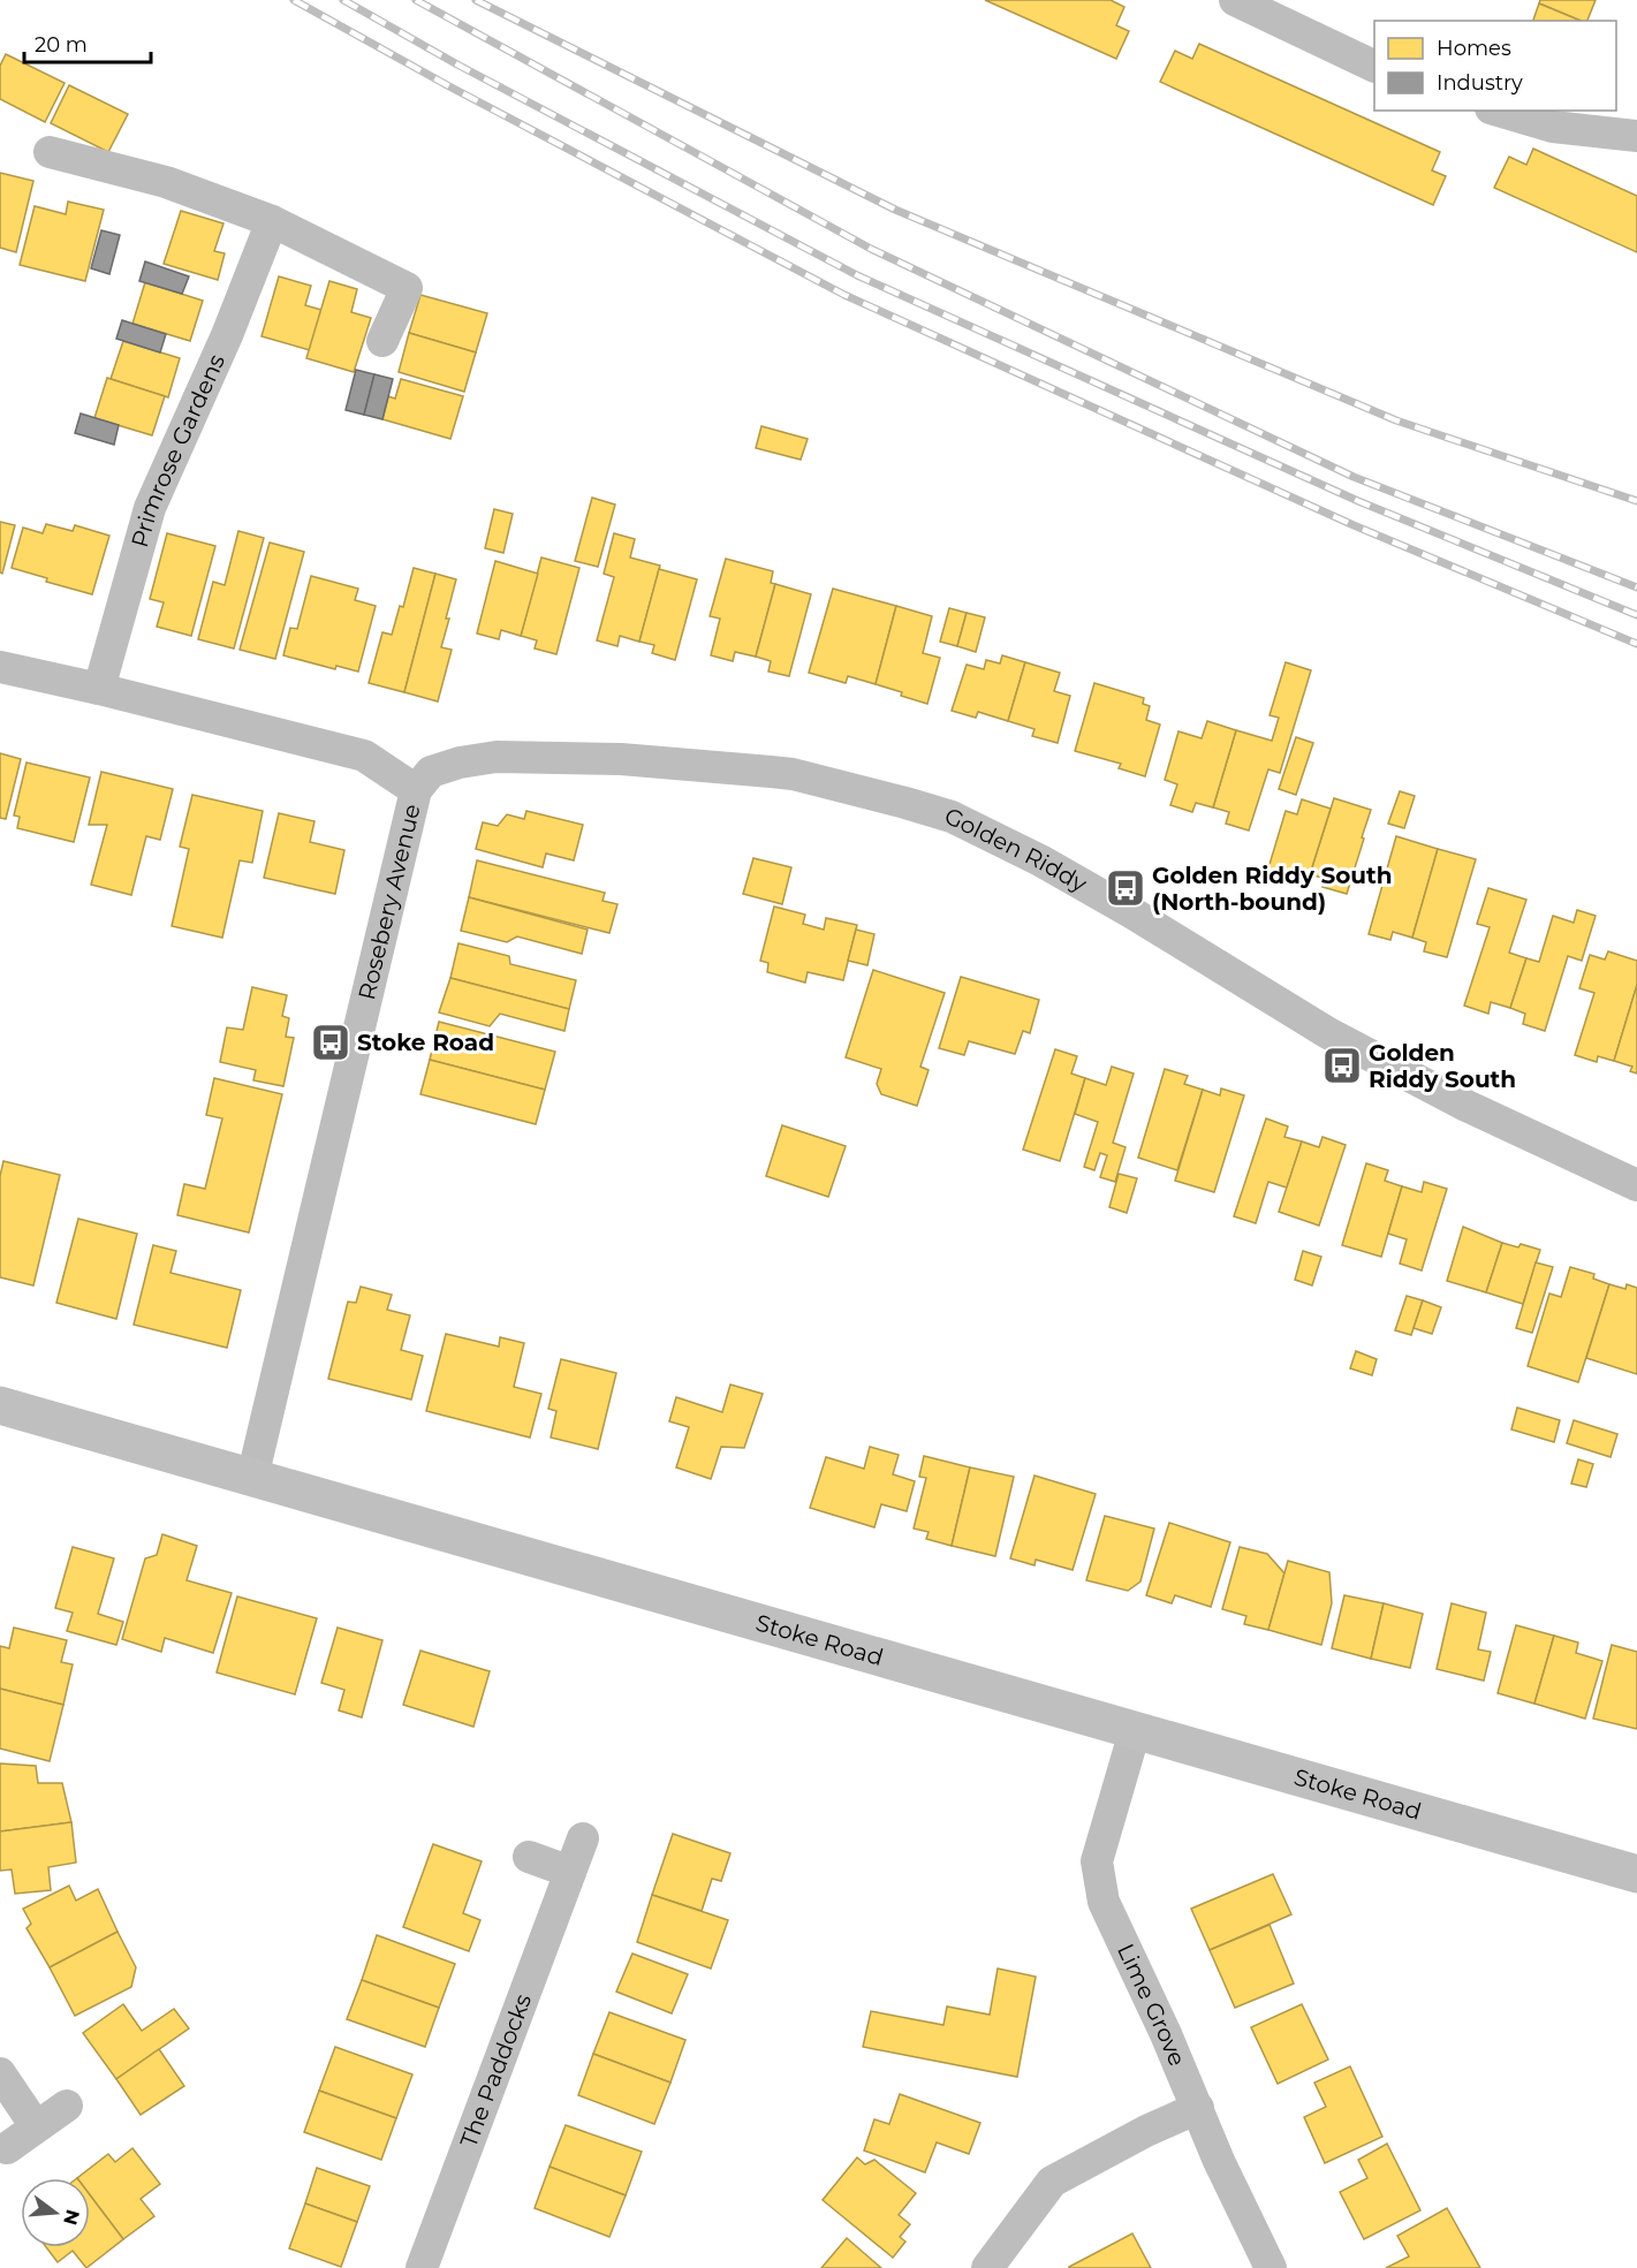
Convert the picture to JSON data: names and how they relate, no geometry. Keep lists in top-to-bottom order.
{
  "streets": {
    "street": [
      "Primrose Gardens",
      "Golden Riddy",
      "Rosebery Avenue",
      "Stoke Road",
      "Lime Grove",
      "The Paddocks"
    ]
  },
  "crossings": [
    ["Primrose Gardens", "Rosebery Avenue"],
    ["Golden Riddy", "Rosebery Avenue"],
    ["Rosebery Avenue", "Stoke Road"],
    ["Stoke Road", "Lime Grove"]
  ],
  "places": {
    "bus stop": ["Golden Riddy South (North-bound)", "Stoke Road", "Golden Riddy South"]
  },
  "legend": ["Homes", "Industry"],
  "scale_bar": "20 m",
  "north": "right"
}
